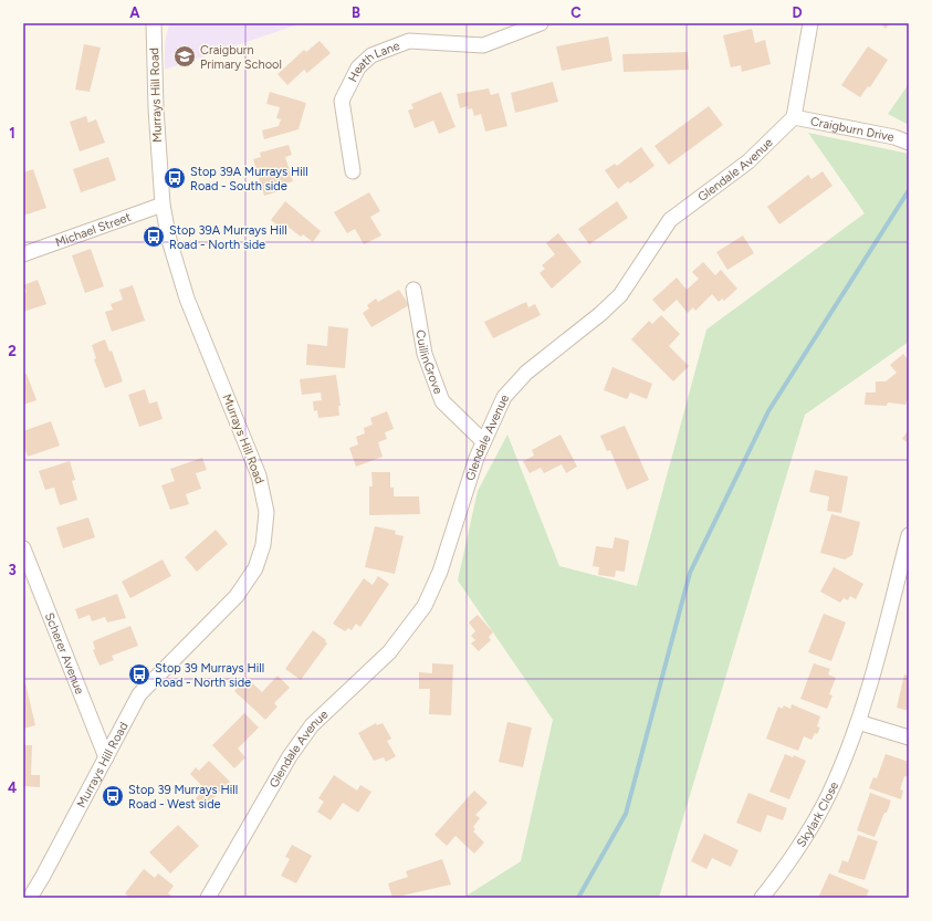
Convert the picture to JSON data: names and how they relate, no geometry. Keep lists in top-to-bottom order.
{
  "streets": {
    "street": [
      "Heath Lane",
      "Murrays Hill Road",
      "Craigburn Drive",
      "Glendale Avenue",
      "Michael Street",
      "CuillinGrove",
      "Scherer Avenue",
      "Skylark Close"
    ]
  },
  "crossings": [
    ["Murrays Hill Road", "Michael Street"],
    ["Murrays Hill Road", "Scherer Avenue"],
    ["Craigburn Drive", "Glendale Avenue"],
    ["Glendale Avenue", "CuillinGrove"]
  ],
  "places": {
    "school or university": ["Craigburn Primary School"],
    "bus stop": [
      "Stop 39A Murrays Hill Road - South side",
      "Stop 39A Murrays Hill Road - North side",
      "Stop 39 Murrays Hill Road - North side",
      "Stop 39 Murrays Hill Road - West side"
    ]
  },
  "grid": {
    "columns": [
      "A",
      "B",
      "C",
      "D"
    ],
    "rows": [
      "1",
      "2",
      "3",
      "4"
    ]
  }
}
